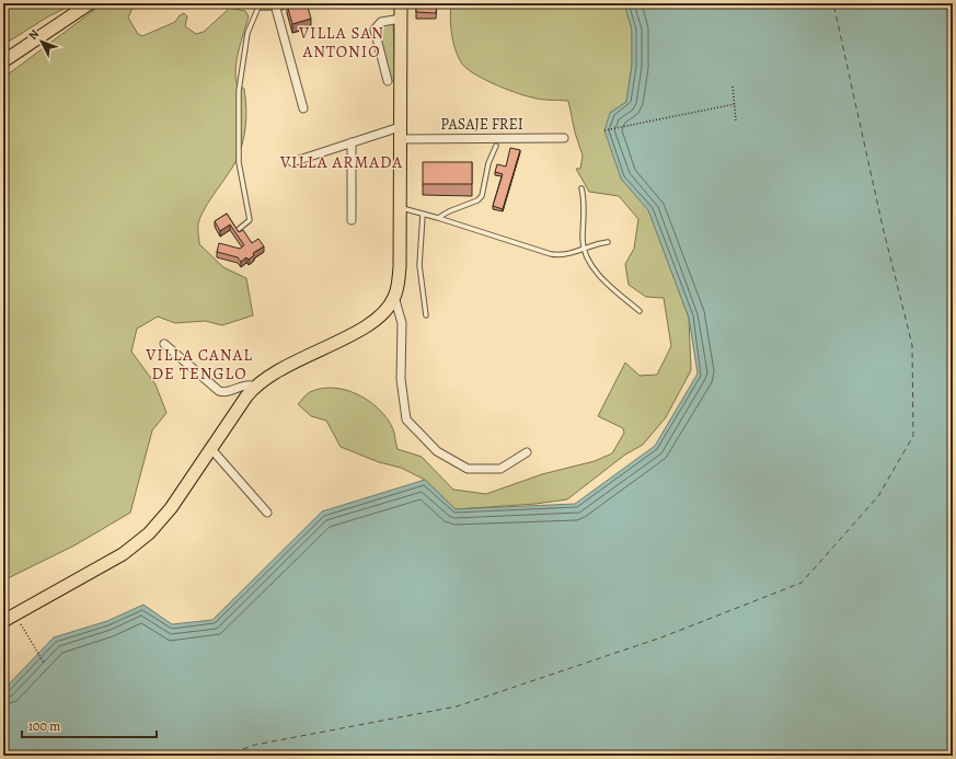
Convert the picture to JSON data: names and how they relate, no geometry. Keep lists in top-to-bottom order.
{
  "streets": {
    "street": ["PASAJE FREI"]
  },
  "districts": ["VILLA SAN ANTONIO", "VILLA ARMADA", "VILLA CANAL DE TENGLO"],
  "scale_bar": "100 m",
  "north": "top left"
}
